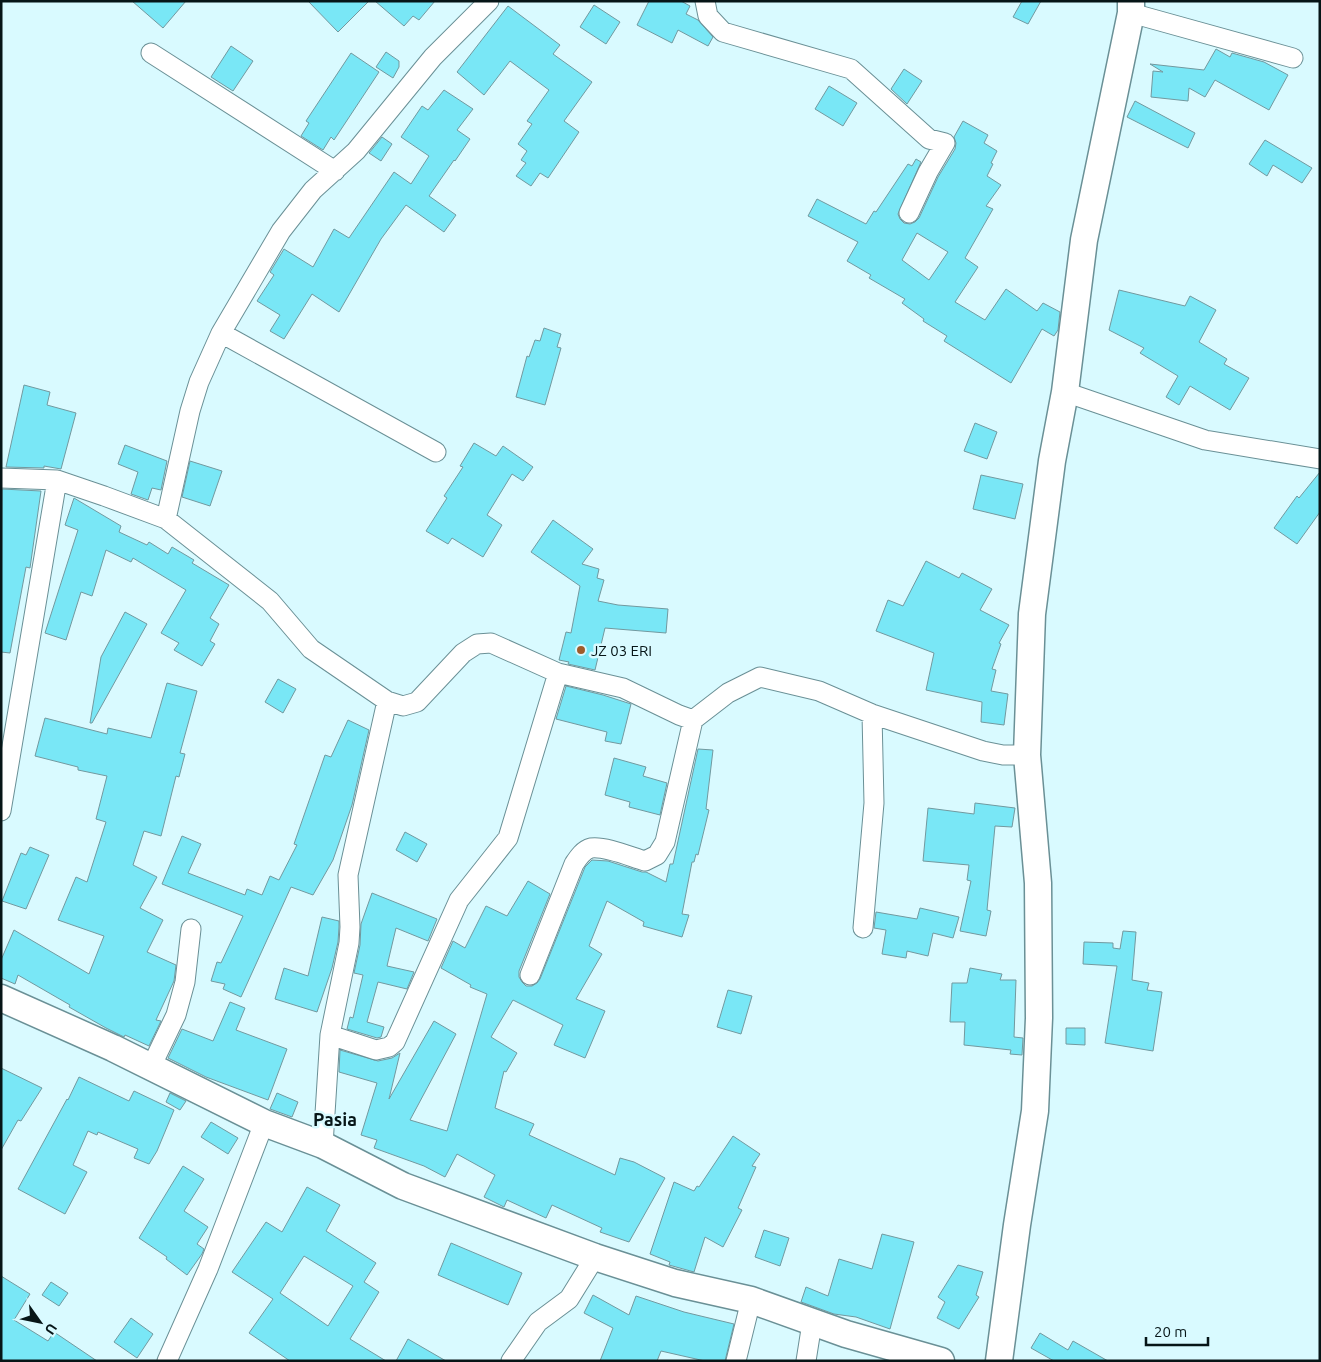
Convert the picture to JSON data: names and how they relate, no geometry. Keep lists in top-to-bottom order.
{
  "districts": ["Pasia"],
  "places": ["JZ 03 ERI"],
  "scale_bar": "20 m",
  "north": "bottom right"
}
